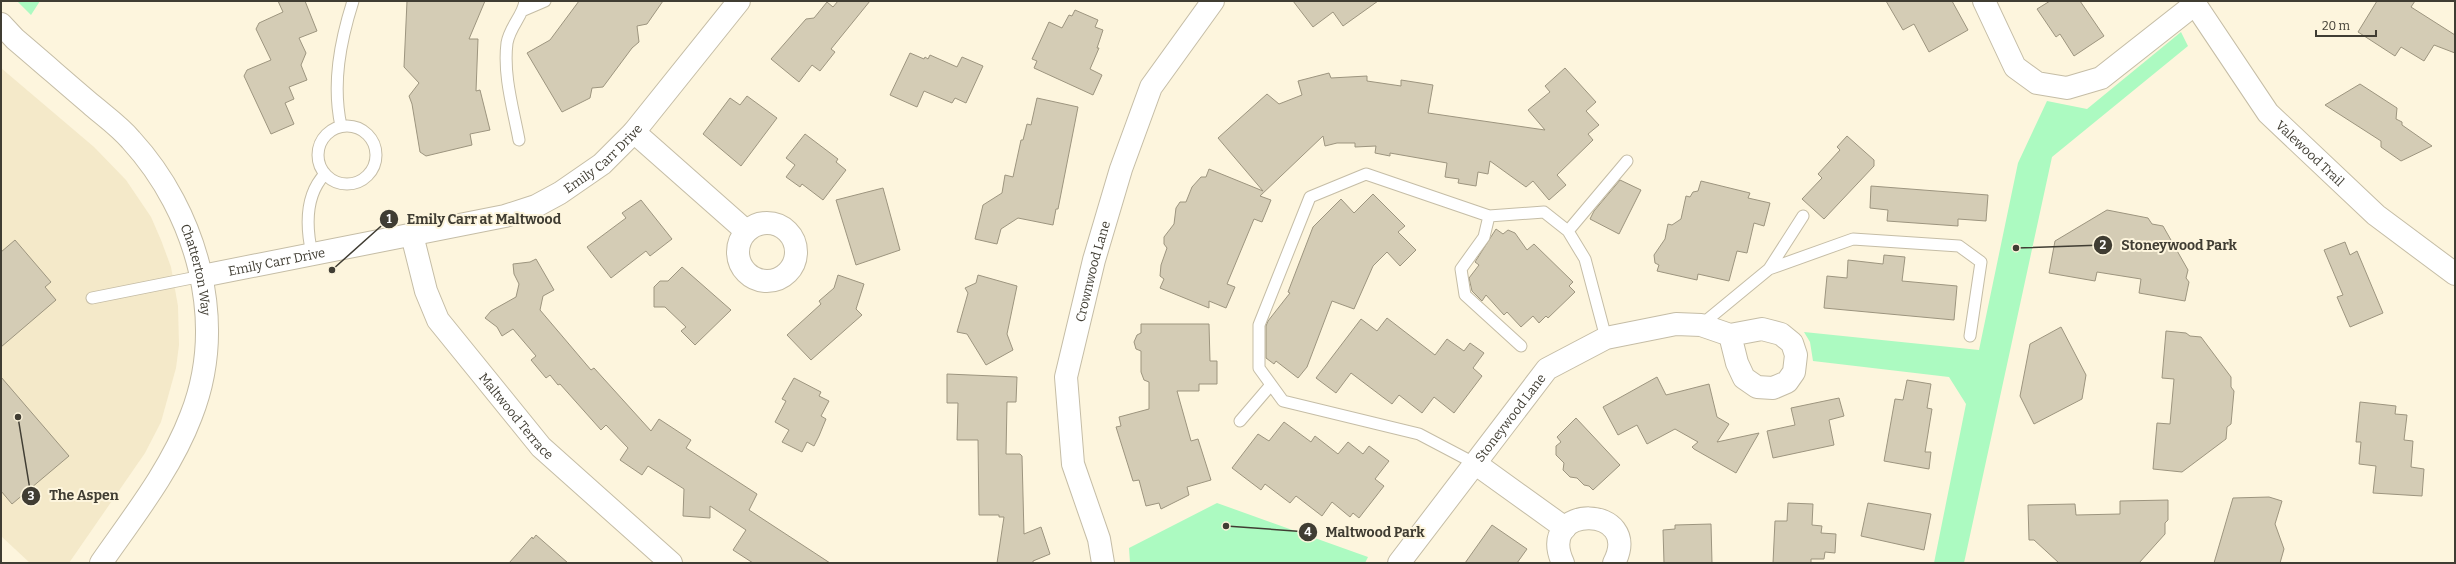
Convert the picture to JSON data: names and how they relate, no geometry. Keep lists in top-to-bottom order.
{
  "streets": {
    "street": [
      "Valewood Trail",
      "Emily Carr Drive",
      "Chatterton Way",
      "Crownwood Lane",
      "Maltwood Terrace",
      "Stoneywood Lane"
    ]
  },
  "crossings": [
    ["Emily Carr Drive", "Chatterton Way"],
    ["Emily Carr Drive", "Maltwood Terrace"]
  ],
  "places": [
    "Stoneywood Park",
    "Emily Carr at Maltwood",
    "The Aspen",
    "Maltwood Park"
  ],
  "scale_bar": "20 m"
}
